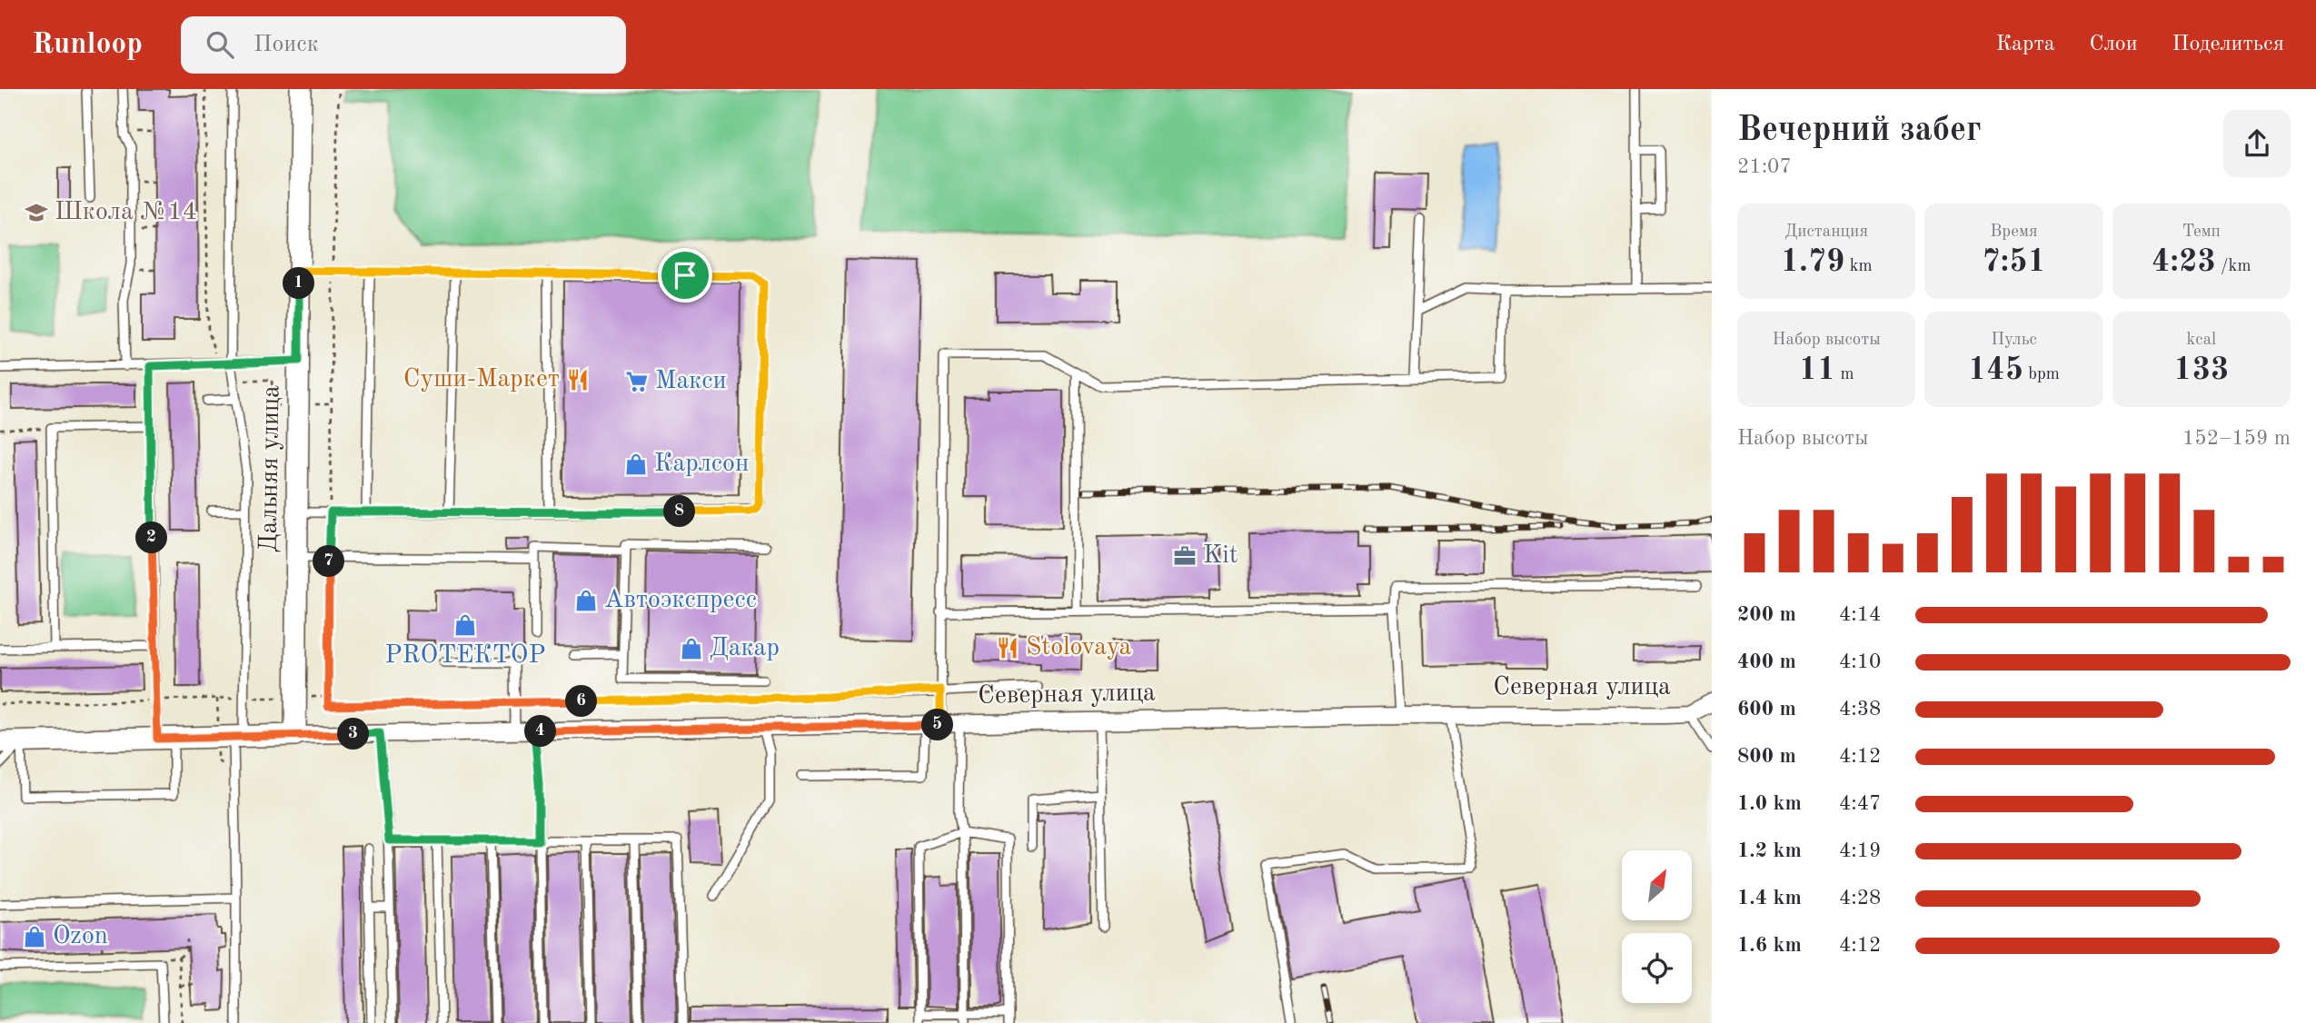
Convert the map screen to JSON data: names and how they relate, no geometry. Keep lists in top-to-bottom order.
{
  "streets": {
    "street": ["Дальняя улица", "Северная улица"]
  },
  "crossings": [
    ["Дальняя улица", "Северная улица"]
  ],
  "places": {
    "school or university": ["Школа №14"],
    "restaurant": ["Суши-Маркет", "Stolovaya"],
    "supermarket": ["Макси"],
    "shop": [
      "Карлсон",
      "Автоэкспресс",
      "PROТЕКТОР",
      "Дакар",
      "Ozon"
    ],
    "office": ["Kit"]
  },
  "north": "top right",
  "page": {
    "header": "Runloop",
    "search": "Поиск",
    "nav": ["Карта", "Слои", "Поделиться"],
    "heading": ["Вечерний забег", "21:07"],
    "stats": [
      ["Дистанция", "1.79 km"],
      ["Время", "7:51"],
      ["Темп", "4:23 /km"],
      ["Набор высоты", "11 m"],
      ["Пульс", "145 bpm"],
      ["kcal", "133"]
    ],
    "pins": [
      "1",
      "8",
      "2",
      "7",
      "6",
      "5",
      "4",
      "3"
    ],
    "chart": ["Набор высоты", "152–159 m"],
    "list": [
      {
        "name": "200 m",
        "note": "4:14"
      },
      {
        "name": "400 m",
        "note": "4:10"
      },
      {
        "name": "600 m",
        "note": "4:38"
      },
      {
        "name": "800 m",
        "note": "4:12"
      },
      {
        "name": "1.0 km",
        "note": "4:47"
      },
      {
        "name": "1.2 km",
        "note": "4:19"
      },
      {
        "name": "1.4 km",
        "note": "4:28"
      },
      {
        "name": "1.6 km",
        "note": "4:12"
      }
    ]
  }
}
